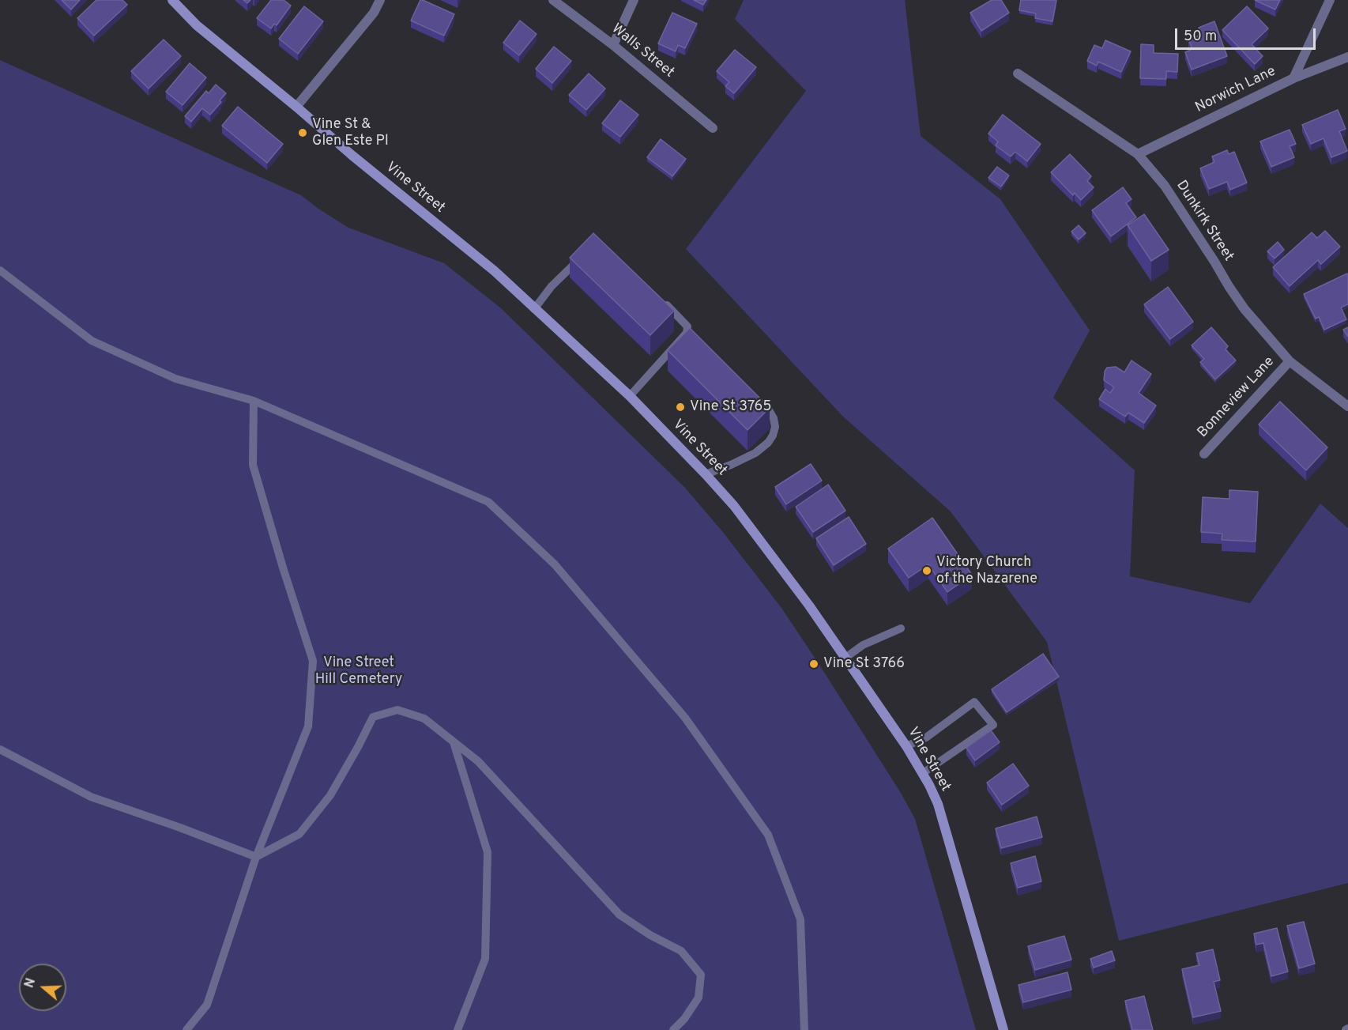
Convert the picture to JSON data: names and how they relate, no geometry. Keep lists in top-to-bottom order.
{
  "streets": {
    "main road": ["Vine Street"],
    "street": [
      "Walls Street",
      "Norwich Lane",
      "Dunkirk Street",
      "Bonneview Lane"
    ]
  },
  "crossings": [
    ["Norwich Lane", "Dunkirk Street"],
    ["Dunkirk Street", "Bonneview Lane"]
  ],
  "parks": ["Vine Street Hill Cemetery"],
  "places": [
    "Vine St & Glen Este Pl",
    "Vine St 3765",
    "Victory Church of the Nazarene",
    "Vine St 3766"
  ],
  "scale_bar": "50 m",
  "north": "left"
}
